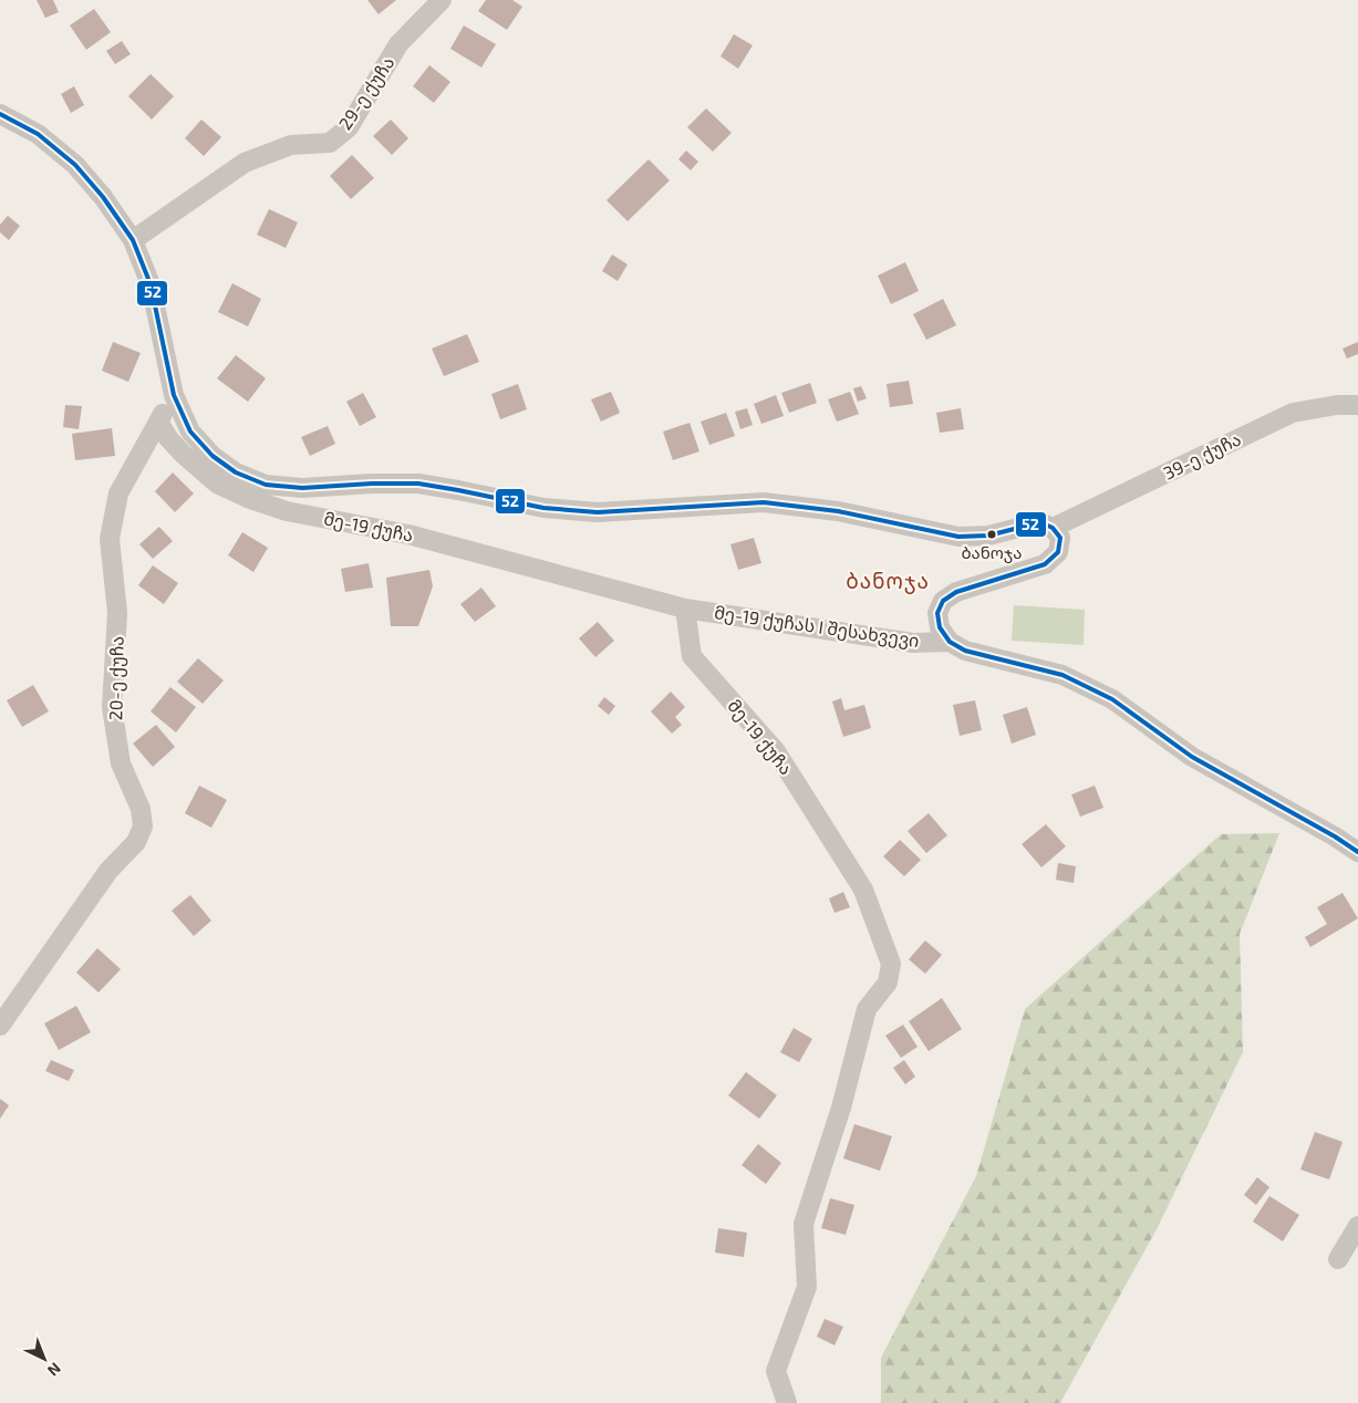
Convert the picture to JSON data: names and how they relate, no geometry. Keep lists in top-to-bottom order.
{
  "streets": {
    "street": [
      "29-ე ქუჩა",
      "39-ე ქუჩა",
      "მე-19 ქუჩა",
      "მე-19 ქუჩას I შესახვევი",
      "20-ე ქუჩა"
    ]
  },
  "crossings": [
    ["მე-19 ქუჩა", "მე-19 ქუჩას I შესახვევი"],
    ["მე-19 ქუჩა", "20-ე ქუჩა"]
  ],
  "districts": ["ბანოჯა"],
  "places": ["ბანოჯა"],
  "lines": ["transit line 52"],
  "north": "bottom right"
}
